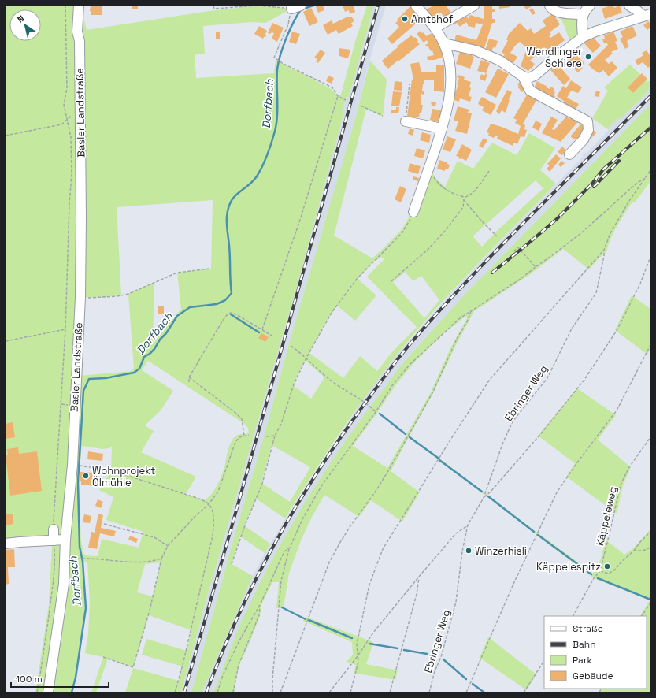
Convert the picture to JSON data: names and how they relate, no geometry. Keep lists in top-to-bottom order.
{
  "streets": {
    "street": ["Basler Landstraße"],
    "path": ["Ebringer Weg", "Käppeleweg"]
  },
  "water": ["Dorfbach"],
  "places": [
    "Amtshof",
    "Wendlinger Schiere",
    "Wohnprojekt Ölmühle",
    "Winzerhisli",
    "Käppelespitz"
  ],
  "legend": [
    "Straße",
    "Bahn",
    "Park",
    "Gebäude"
  ],
  "scale_bar": "100 m",
  "north": "top left"
}
